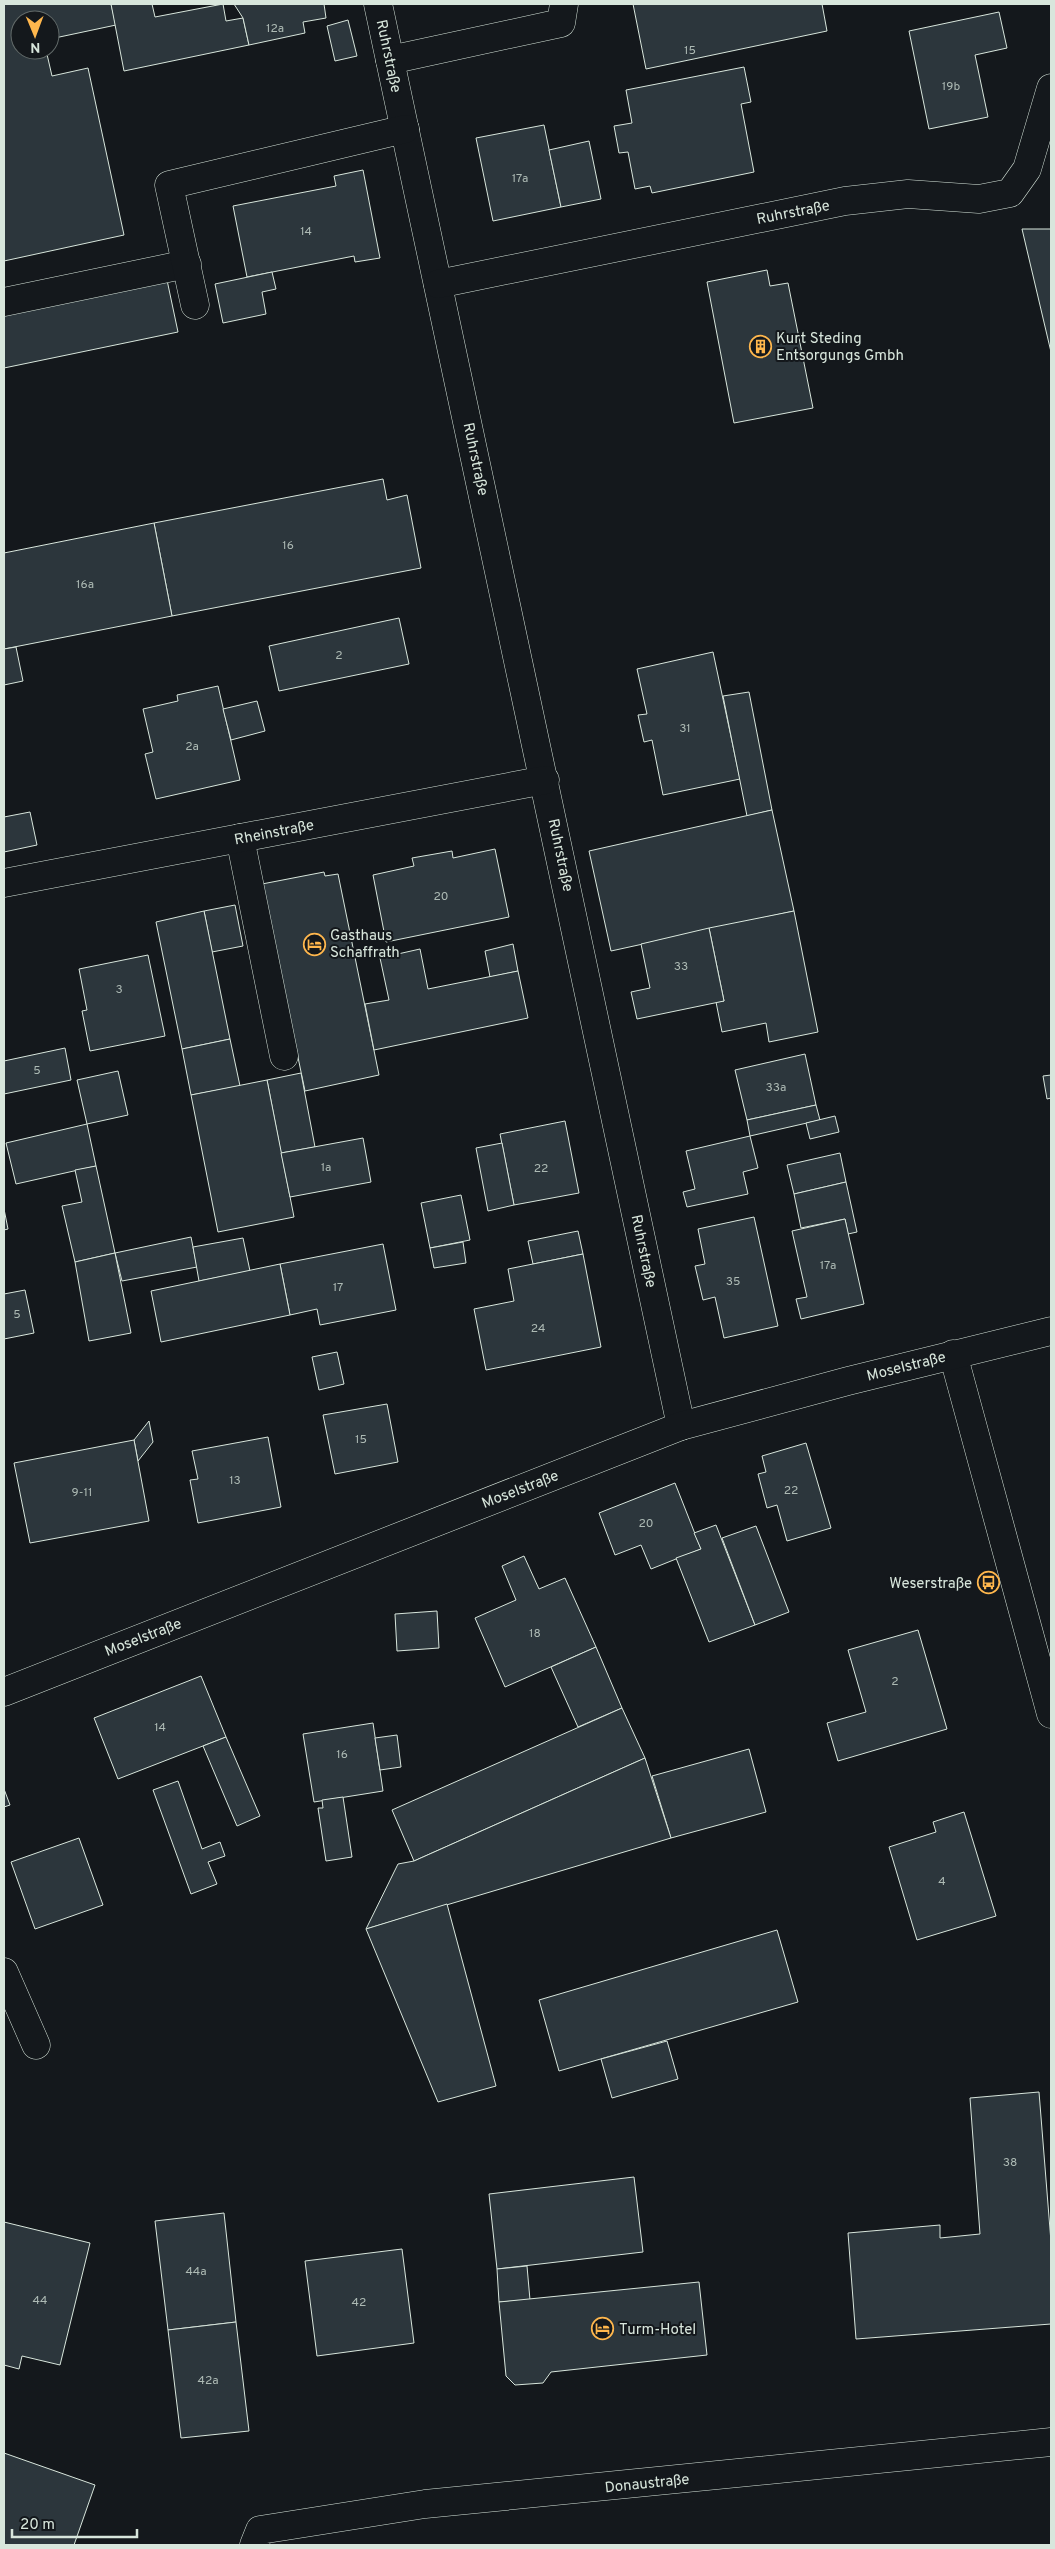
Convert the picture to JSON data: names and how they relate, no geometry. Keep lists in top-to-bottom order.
{
  "streets": {
    "street": [
      "Ruhrstraße",
      "Rheinstraße",
      "Moselstraße",
      "Donaustraße"
    ]
  },
  "crossings": [
    ["Ruhrstraße", "Rheinstraße"],
    ["Ruhrstraße", "Moselstraße"]
  ],
  "places": {
    "building": ["Kurt Steding Entsorgungs Gmbh"],
    "hotel": ["Gasthaus Schaffrath", "Turm-Hotel"],
    "bus stop": ["Weserstraße"]
  },
  "house_numbers": [
    "12a",
    "15",
    "19b",
    "17a",
    "14",
    "16",
    "16a",
    "2",
    "31",
    "2a",
    "20",
    "33",
    "3",
    "5",
    "33a",
    "1a",
    "22",
    "17a",
    "35",
    "17",
    "5",
    "24",
    "15",
    "13",
    "22",
    "9-11",
    "20",
    "18",
    "2",
    "14",
    "16",
    "4",
    "38",
    "44a",
    "44",
    "42",
    "42a"
  ],
  "scale_bar": "20 m",
  "north": "bottom"
}
